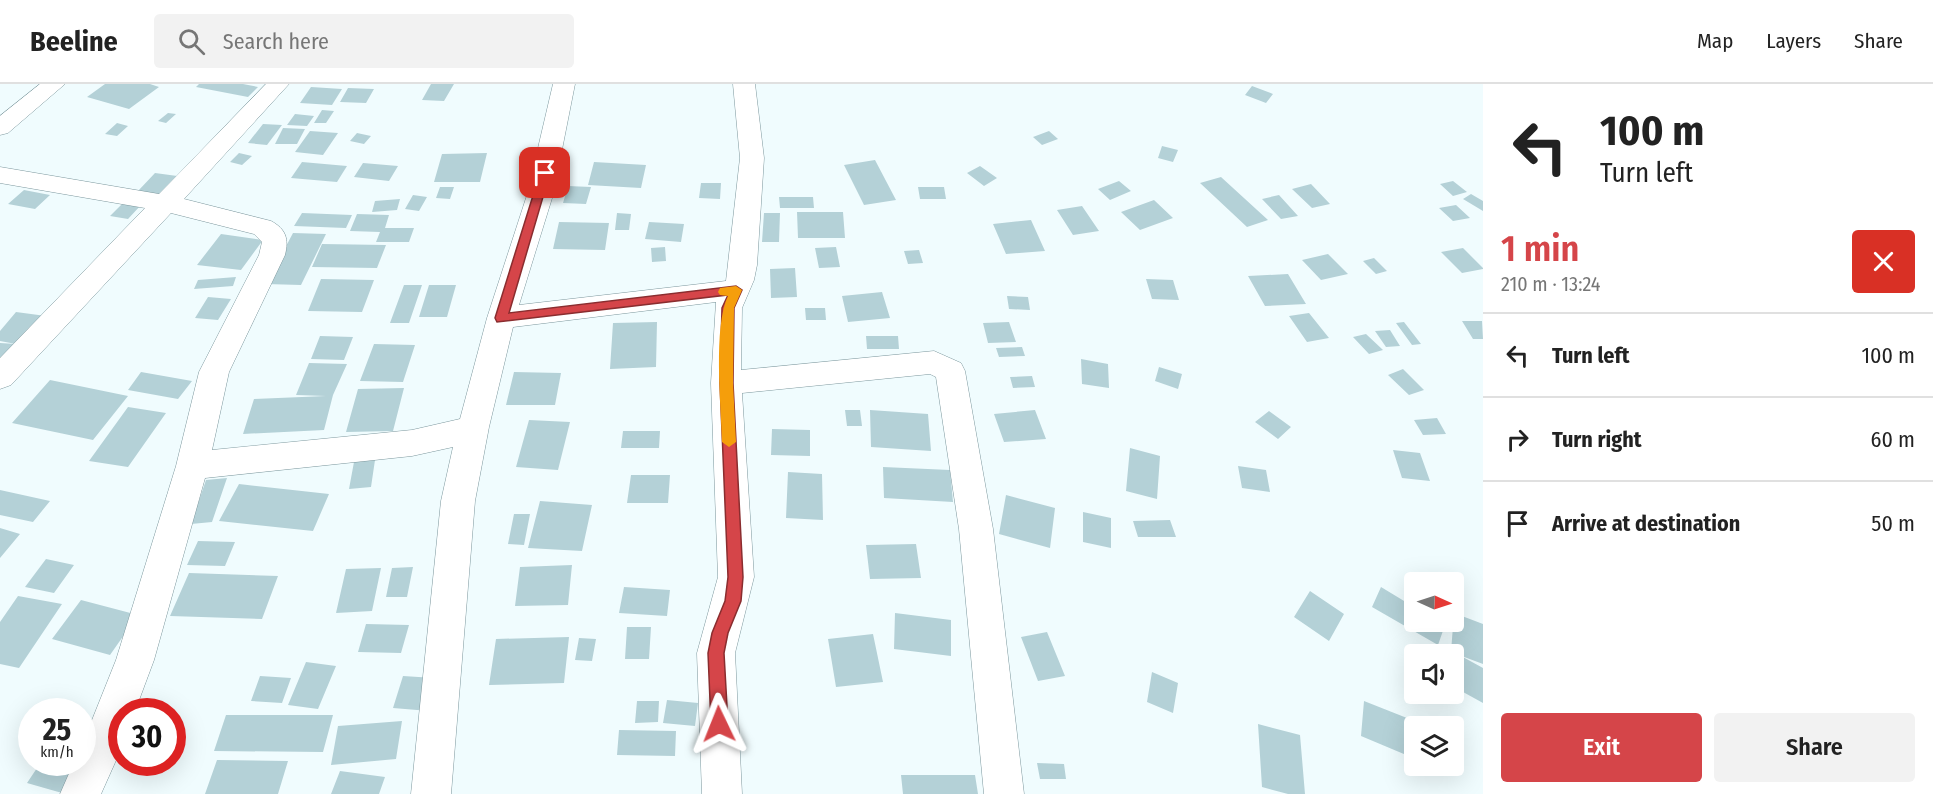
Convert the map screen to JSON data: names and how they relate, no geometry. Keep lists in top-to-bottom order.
{
  "north": "right",
  "page": {
    "header": "Beeline",
    "search": "Search here",
    "nav": ["Map", "Layers", "Share"],
    "turn": ["100 m", "Turn left"],
    "heading": ["1 min", "210 m · 13:24"],
    "list": [
      {
        "name": "Turn left",
        "value": "100 m"
      },
      {
        "name": "Turn right",
        "value": "60 m"
      },
      {
        "name": "Arrive at destination",
        "value": "50 m"
      }
    ],
    "speed": "25 km/h",
    "limit": "30",
    "buttons": ["Exit", "Share"]
  }
}
